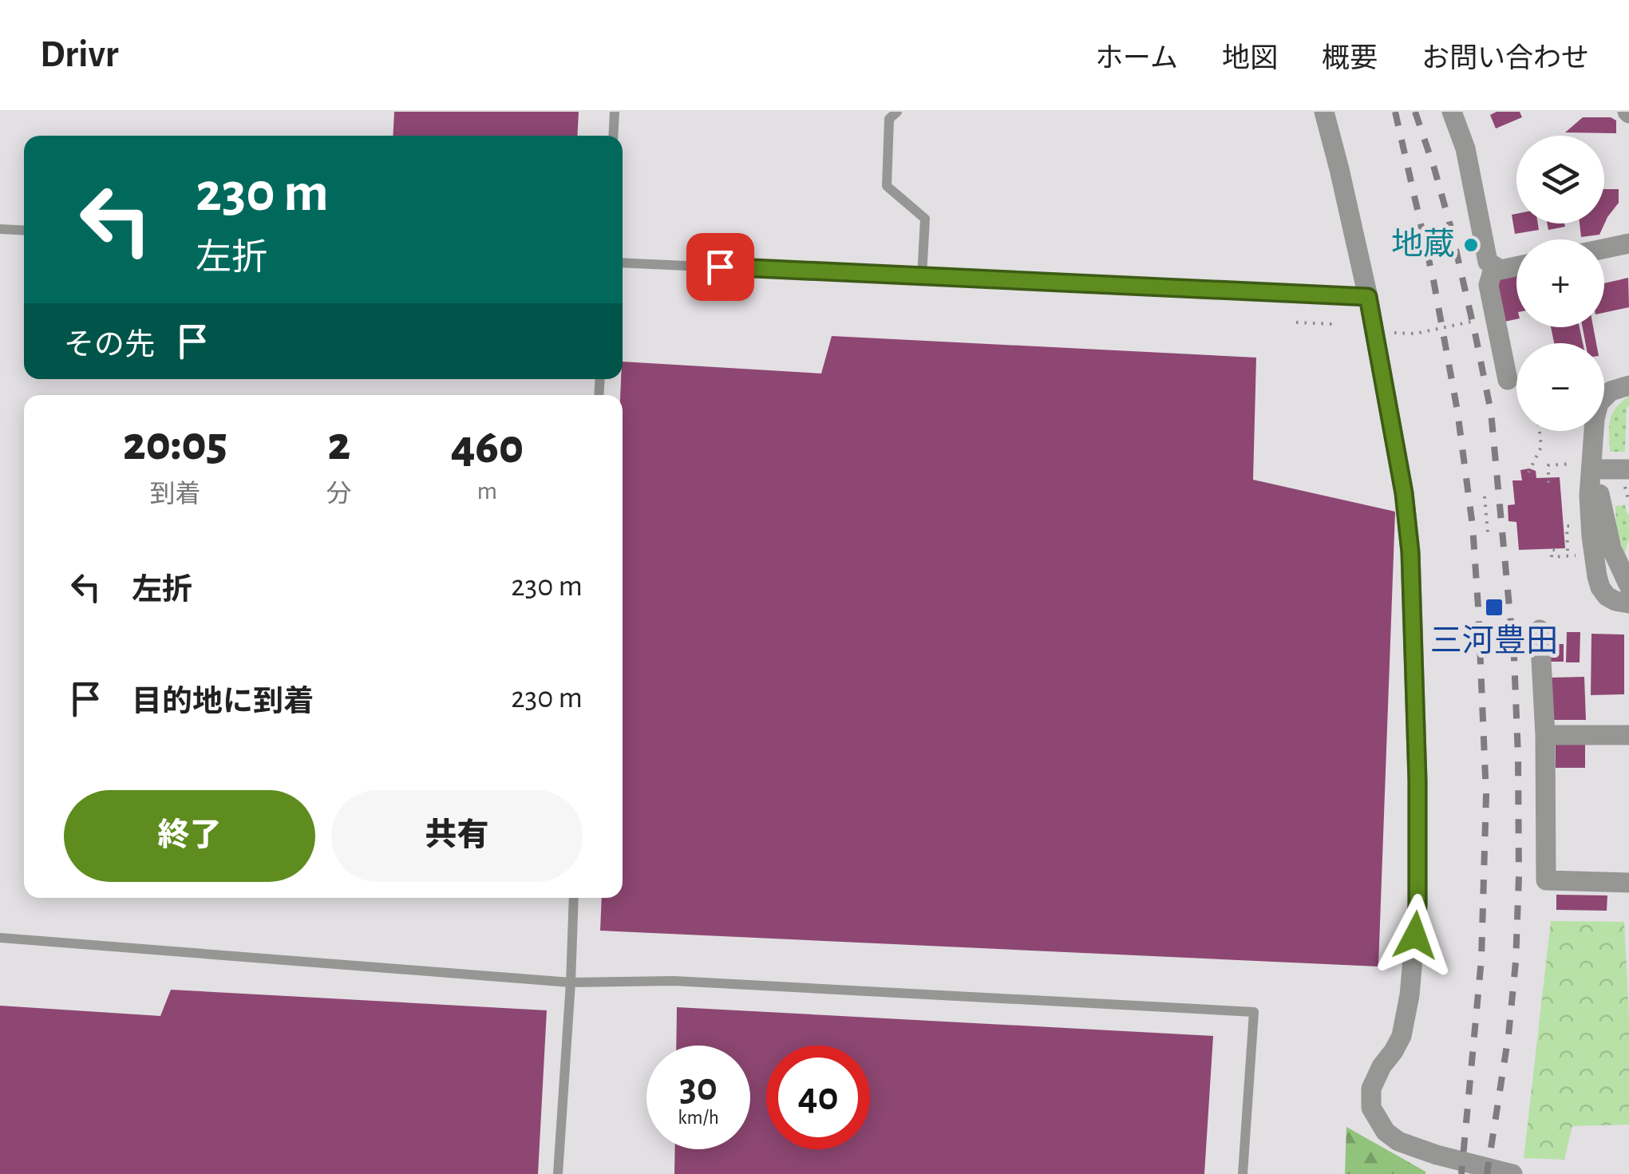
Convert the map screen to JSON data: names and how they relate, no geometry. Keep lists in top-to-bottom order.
{
  "places": {
    "other": ["地蔵"],
    "transit": ["三河豊田"]
  },
  "page": {
    "header": "Drivr",
    "nav": [
      "ホーム",
      "地図",
      "概要",
      "お問い合わせ"
    ],
    "map_buttons": ["+", "−"],
    "turn": ["230 m", "左折"],
    "then": "その先",
    "eta": [
      "20:05",
      "到着",
      "2",
      "分",
      "460",
      "m"
    ],
    "list": [
      {
        "name": "左折",
        "value": "230 m"
      },
      {
        "name": "目的地に到着",
        "value": "230 m"
      }
    ],
    "buttons": ["終了", "共有"],
    "speed": "30 km/h",
    "limit": "40"
  }
}
